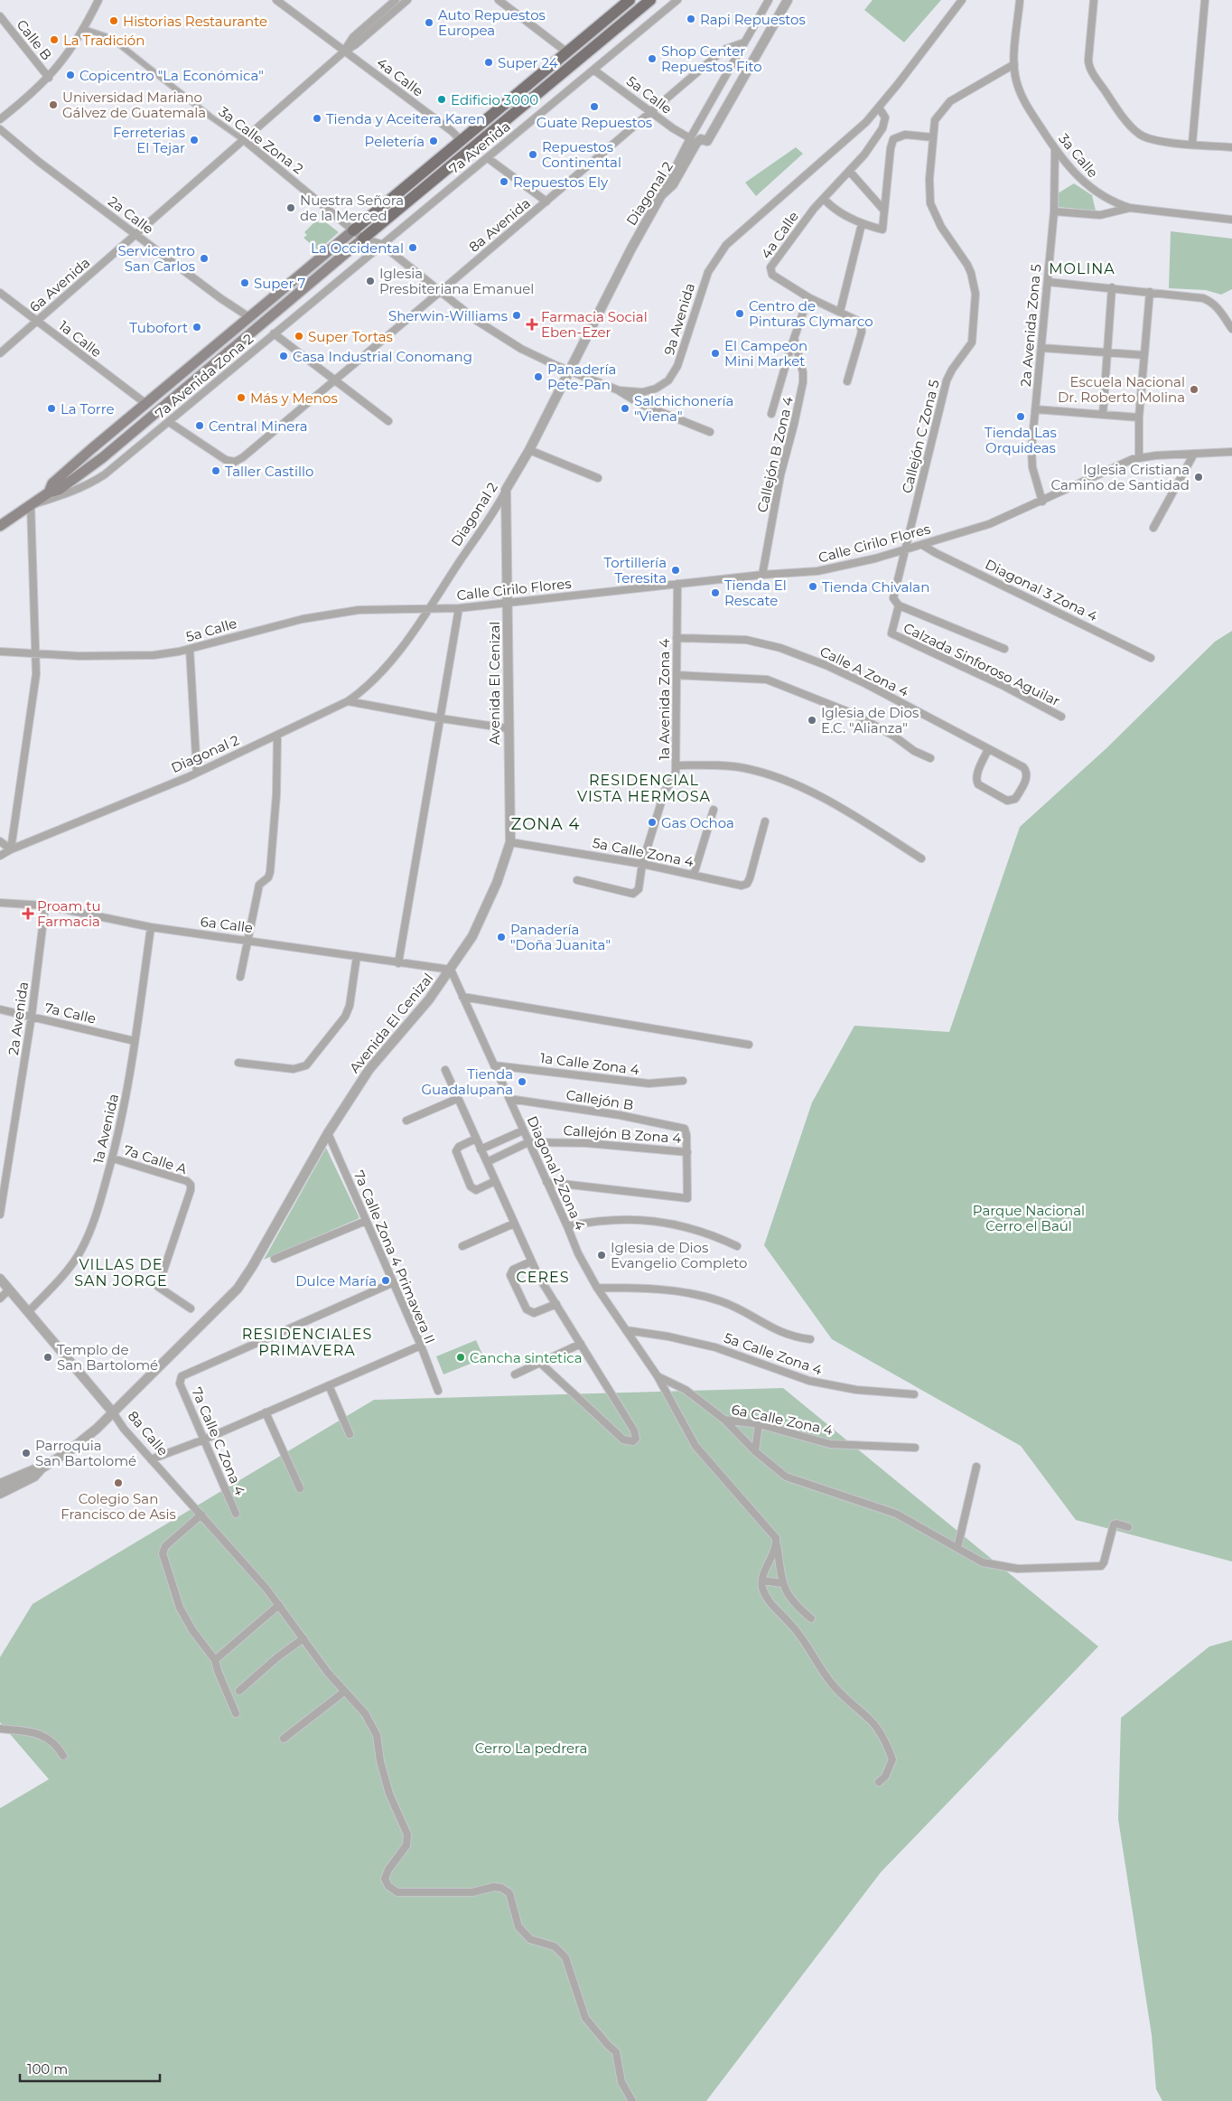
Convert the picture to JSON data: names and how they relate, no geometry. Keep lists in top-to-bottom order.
{
  "streets": {
    "street": [
      "Calle B",
      "4a Calle",
      "5a Calle",
      "3a Calle Zona 2",
      "7a Avenida",
      "3a Calle",
      "Diagonal 2",
      "2a Calle",
      "8a Avenida",
      "6a Avenida",
      "9a Avenida",
      "2a Avenida Zona 5",
      "1a Calle",
      "7a Avenida Zona 2",
      "Callejón C Zona 5",
      "Callejón B Zona 4",
      "Calle Cirilo Flores",
      "Diagonal 3 Zona 4",
      "Calzada Sinforoso Aguilar",
      "Calle A Zona 4",
      "Avenida El Cenizal",
      "1a Avenida Zona 4",
      "5a Calle Zona 4",
      "6a Calle",
      "7a Calle",
      "2a Avenida",
      "1a Calle Zona 4",
      "Callejón B",
      "1a Avenida",
      "7a Calle A",
      "Diagonal 2 Zona 4",
      "7a Calle Zona 4 Primavera II",
      "6a Calle Zona 4",
      "8a Calle",
      "7a Calle C Zona 4"
    ]
  },
  "crossings": [
    ["4a Calle", "6a Avenida"],
    ["4a Calle", "9a Avenida"],
    ["5a Calle", "7a Avenida"],
    ["5a Calle", "Diagonal 2"],
    ["5a Calle", "8a Avenida"],
    ["5a Calle", "Calle Cirilo Flores"],
    ["3a Calle Zona 2", "6a Avenida"],
    ["3a Calle Zona 2", "9a Avenida"],
    ["7a Avenida", "9a Avenida"],
    ["7a Avenida", "7a Avenida Zona 2"],
    ["3a Calle", "2a Avenida Zona 5"],
    ["3a Calle", "Callejón C Zona 5"],
    ["Diagonal 2", "9a Avenida"],
    ["Diagonal 2", "Calle Cirilo Flores"],
    ["Diagonal 2", "Avenida El Cenizal"],
    ["2a Calle", "6a Avenida"],
    ["8a Avenida", "9a Avenida"],
    ["8a Avenida", "7a Avenida Zona 2"],
    ["6a Avenida", "1a Calle"],
    ["9a Avenida", "7a Avenida Zona 2"],
    ["2a Avenida Zona 5", "Calle Cirilo Flores"],
    ["Callejón C Zona 5", "Calle Cirilo Flores"],
    ["Callejón C Zona 5", "Calzada Sinforoso Aguilar"],
    ["Callejón B Zona 4", "Calle Cirilo Flores"],
    ["Callejón B Zona 4", "Callejón B"],
    ["Callejón B Zona 4", "Diagonal 2 Zona 4"],
    ["Calle Cirilo Flores", "Diagonal 3 Zona 4"],
    ["Calle Cirilo Flores", "Avenida El Cenizal"],
    ["Calle Cirilo Flores", "1a Avenida Zona 4"],
    ["Calle A Zona 4", "1a Avenida Zona 4"],
    ["Avenida El Cenizal", "5a Calle Zona 4"],
    ["Avenida El Cenizal", "6a Calle"],
    ["Avenida El Cenizal", "Diagonal 2 Zona 4"],
    ["Avenida El Cenizal", "7a Calle Zona 4 Primavera II"],
    ["Avenida El Cenizal", "8a Calle"],
    ["1a Avenida Zona 4", "5a Calle Zona 4"],
    ["5a Calle Zona 4", "Diagonal 2 Zona 4"],
    ["6a Calle", "2a Avenida"],
    ["6a Calle", "1a Avenida"],
    ["6a Calle", "Diagonal 2 Zona 4"],
    ["7a Calle", "2a Avenida"],
    ["7a Calle", "1a Avenida"],
    ["1a Calle Zona 4", "Diagonal 2 Zona 4"],
    ["Callejón B", "Diagonal 2 Zona 4"],
    ["1a Avenida", "7a Calle A"],
    ["1a Avenida", "8a Calle"],
    ["Diagonal 2 Zona 4", "6a Calle Zona 4"],
    ["7a Calle Zona 4 Primavera II", "7a Calle C Zona 4"]
  ],
  "districts": [
    "MOLINA",
    "RESIDENCIAL VISTA HERMOSA",
    "ZONA 4",
    "VILLAS DE SAN JORGE",
    "CERES",
    "RESIDENCIALES PRIMAVERA"
  ],
  "parks": ["Parque Nacional Cerro el Baúl", "Cerro La pedrera"],
  "places": {
    "other": [
      "Rapi Repuestos",
      "Historias Restaurante",
      "Auto Repuestos Europea",
      "La Tradición",
      "Shop Center Repuestos Fito",
      "Super 24",
      "Copicentro \"La Económica\"",
      "Edificio 3000",
      "Universidad Mariano Gálvez de Guatemala",
      "Guate Repuestos",
      "Tienda y Aceitera Karen",
      "Ferreterias El Tejar",
      "Peletería",
      "Repuestos Continental",
      "Repuestos Ely",
      "Nuestra Señora de la Merced",
      "La Occidental",
      "Servicentro San Carlos",
      "Iglesia Presbiteriana Emanuel",
      "Super 7",
      "Centro de Pinturas Clymarco",
      "Sherwin-Williams",
      "Tubofort",
      "Super Tortas",
      "El Campeon Mini Market",
      "Casa Industrial Conomang",
      "Panadería Pete-Pan",
      "Escuela Nacional Dr. Roberto Molina",
      "Más y Menos",
      "La Torre",
      "Salchichonería \"Viena\"",
      "Tienda Las Orquideas",
      "Central Minera",
      "Taller Castillo",
      "Iglesia Cristiana Camino de Santidad",
      "Tortillería Teresita",
      "Tienda Chivalan",
      "Tienda El Rescate",
      "Iglesia de Dios E.C. \"Alianza\"",
      "Gas Ochoa",
      "Panadería \"Doña Juanita\"",
      "Tienda Guadalupana",
      "Iglesia de Dios Evangelio Completo",
      "Dulce María",
      "Templo de San Bartolomé",
      "Cancha sintetica",
      "Parroquia San Bartolomé",
      "Colegio San Francisco de Asis"
    ],
    "health": ["Farmacia Social Eben-Ezer", "Proam tu Farmacia"]
  },
  "scale_bar": "100 m"
}
